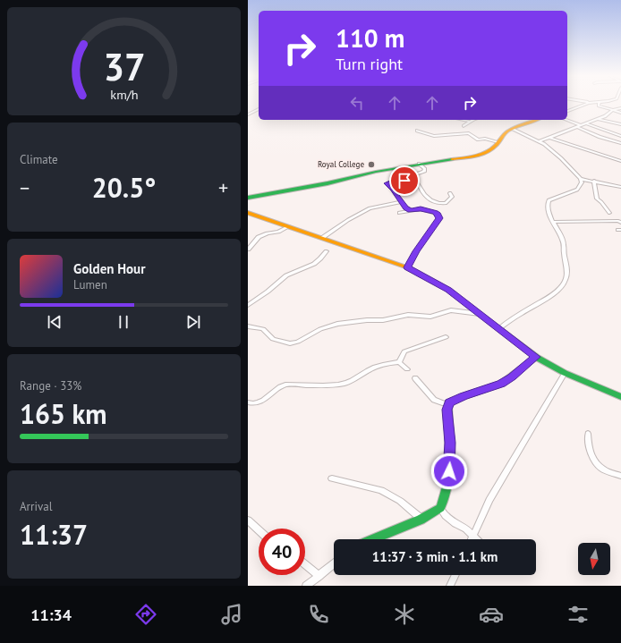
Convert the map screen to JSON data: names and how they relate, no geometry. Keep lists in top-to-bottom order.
{
  "places": ["Royal College"],
  "north": "bottom",
  "page": {
    "turn": ["110 m", "Turn right"],
    "tile": [
      "Climate",
      ["Range · 33%", "165 km"],
      ["Arrival", "11:37"]
    ],
    "heat": ["−", "20.5°", "+"],
    "song": ["Golden Hour", "Lumen"],
    "limit": "40",
    "trip": "11:37 · 3 min · 1.1 km",
    "tabs": "11:34",
    "gauge": ["37", "km/h"]
  }
}
